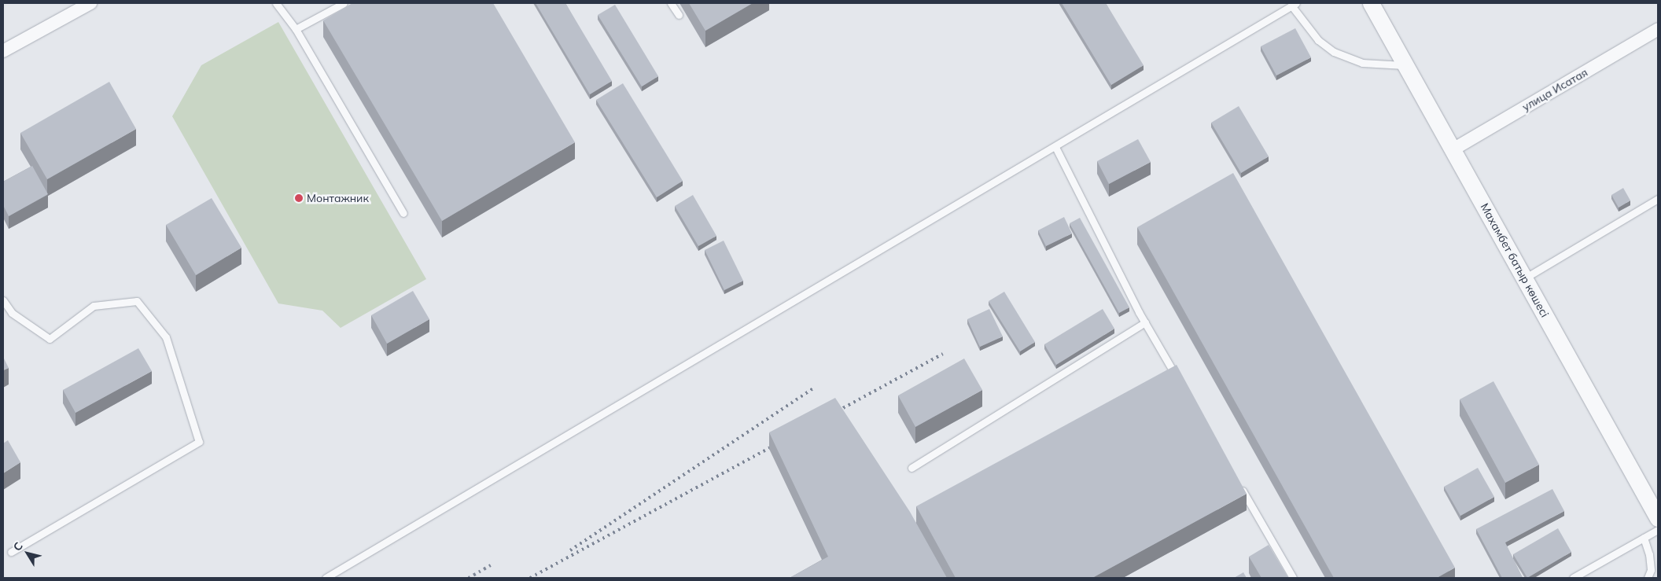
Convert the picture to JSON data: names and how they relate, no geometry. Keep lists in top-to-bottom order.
{
  "streets": {
    "street": ["улица Исатая", "Махамбет батыр көшесі"]
  },
  "crossings": [
    ["улица Исатая", "Махамбет батыр көшесі"]
  ],
  "places": ["Монтажник"],
  "north": "top left"
}
